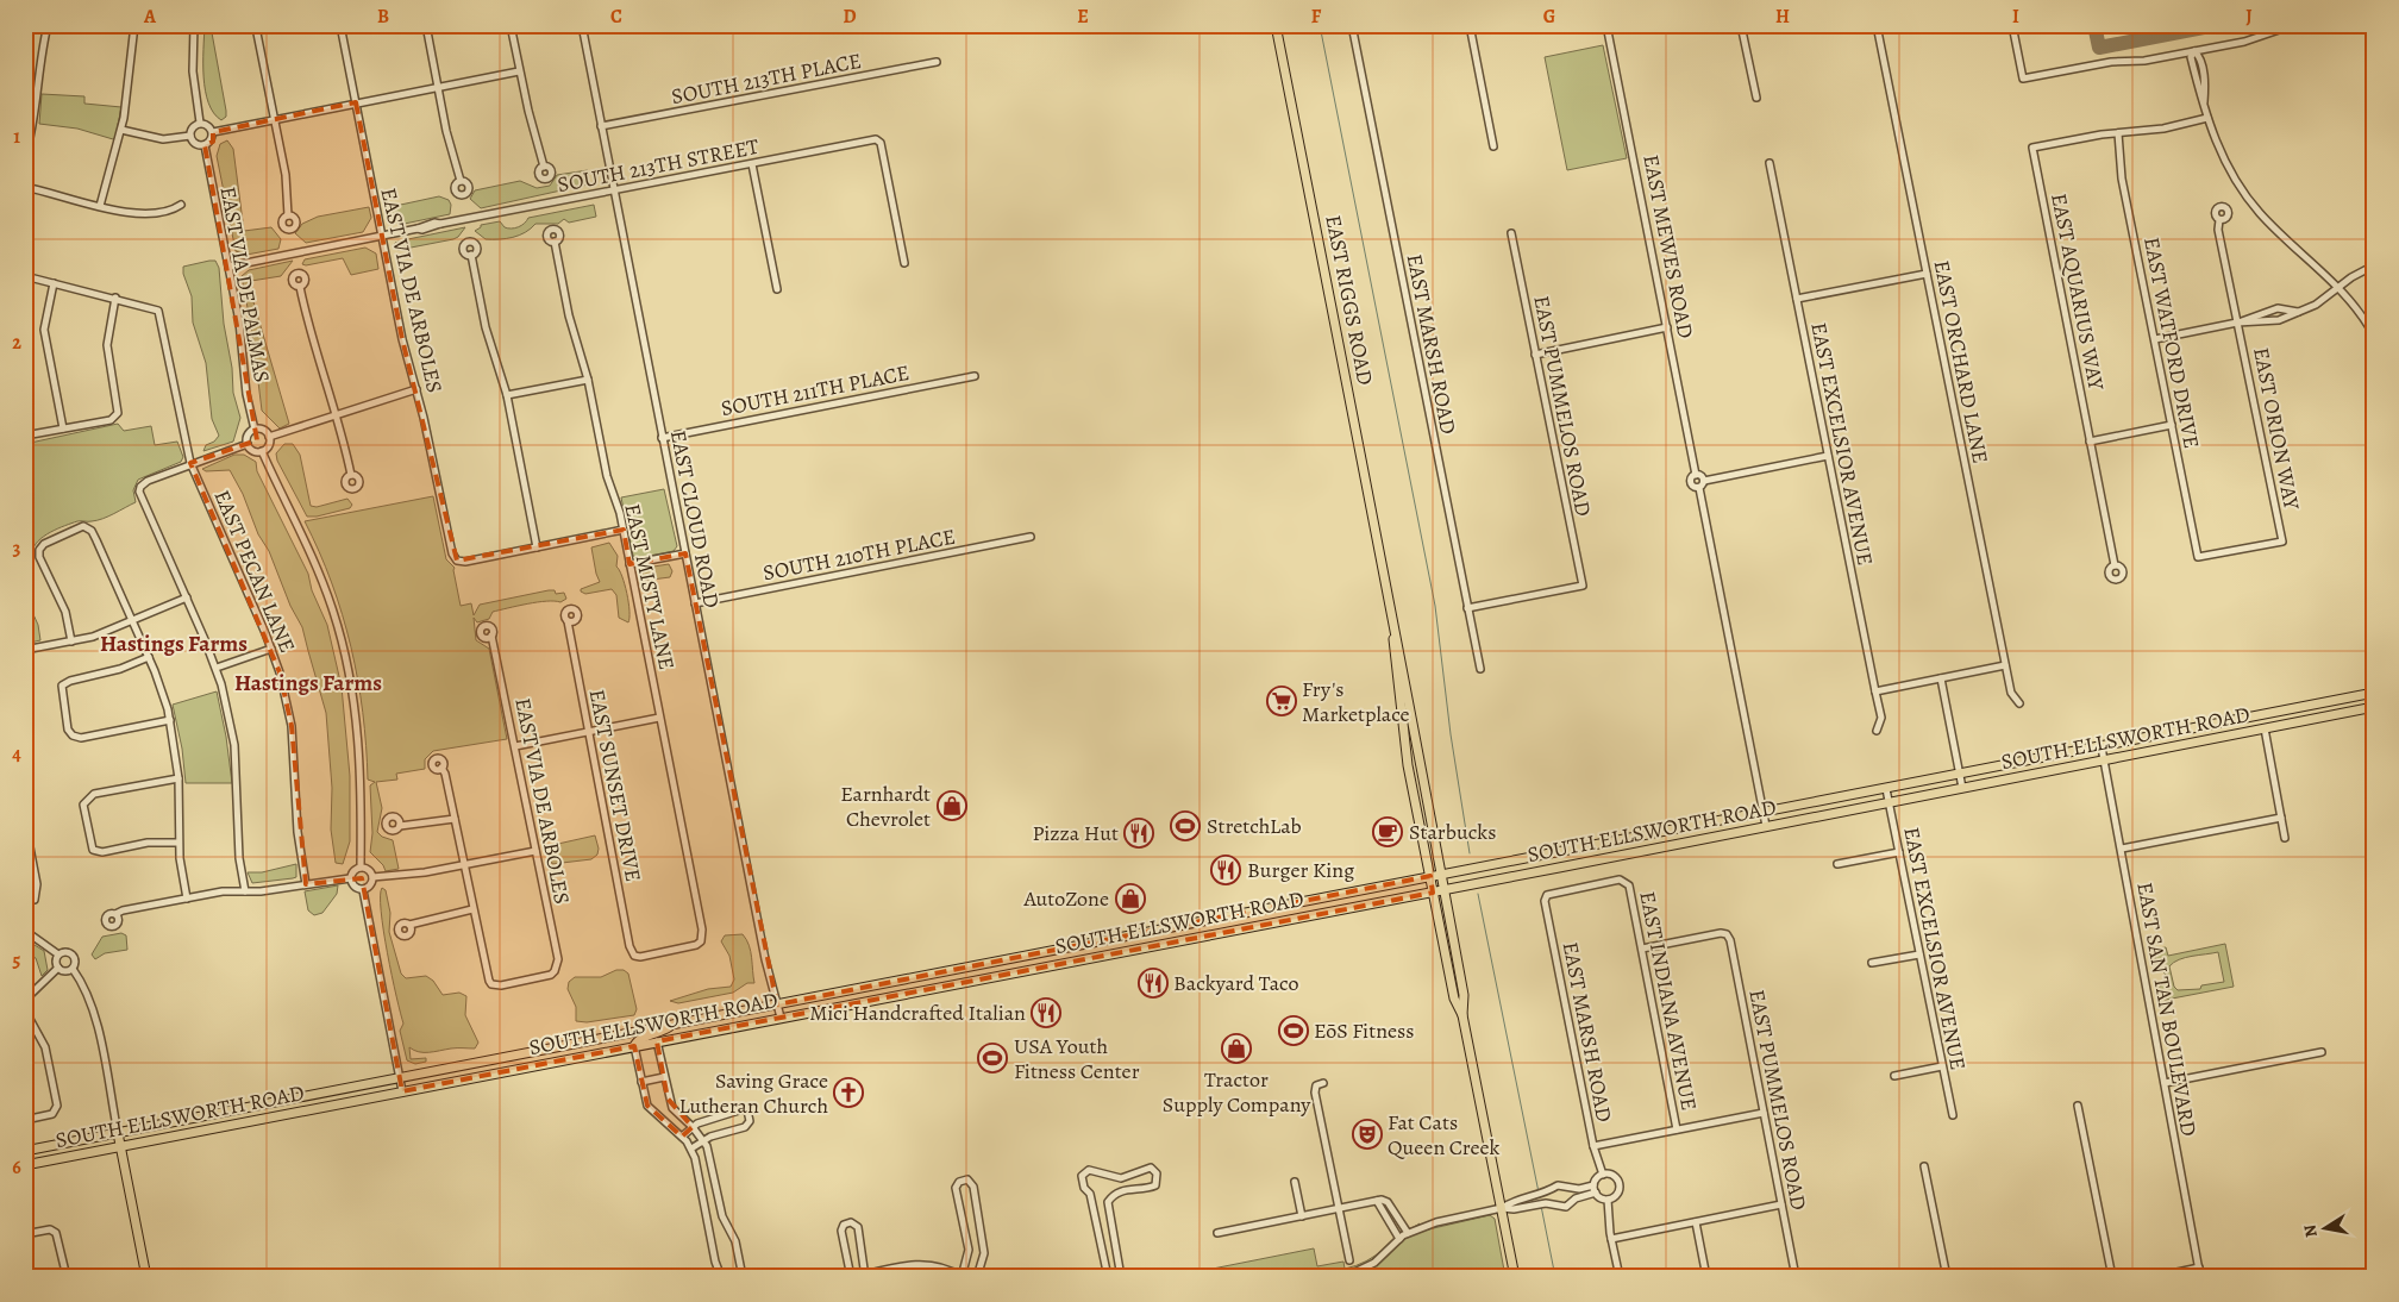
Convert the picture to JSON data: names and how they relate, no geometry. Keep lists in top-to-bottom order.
{
  "streets": {
    "main road": ["EAST RIGGS ROAD", "SOUTH ELLSWORTH ROAD"],
    "street": [
      "SOUTH 213TH PLACE",
      "SOUTH 213TH STREET",
      "EAST MEWES ROAD",
      "EAST VIA DE PALMAS",
      "EAST VIA DE ARBOLES",
      "EAST AQUARIUS WAY",
      "EAST WATFORD DRIVE",
      "EAST MARSH ROAD",
      "EAST ORCHARD LANE",
      "SOUTH 211TH PLACE",
      "EAST PUMMELOS ROAD",
      "EAST ORION WAY",
      "EAST EXCELSIOR AVENUE",
      "EAST CLOUD ROAD",
      "SOUTH 210TH PLACE",
      "EAST PECAN LANE",
      "EAST MISTY LANE",
      "EAST SUNSET DRIVE",
      "EAST INDIANA AVENUE",
      "EAST SAN TAN BOULEVARD"
    ]
  },
  "crossings": [
    ["SOUTH 213TH PLACE", "EAST CLOUD ROAD"],
    ["SOUTH 213TH STREET", "EAST VIA DE PALMAS"],
    ["SOUTH 213TH STREET", "EAST VIA DE ARBOLES"],
    ["SOUTH 213TH STREET", "EAST CLOUD ROAD"],
    ["EAST MEWES ROAD", "SOUTH ELLSWORTH ROAD"],
    ["EAST AQUARIUS WAY", "EAST WATFORD DRIVE"],
    ["EAST RIGGS ROAD", "SOUTH ELLSWORTH ROAD"],
    ["EAST WATFORD DRIVE", "EAST ORION WAY"],
    ["EAST MARSH ROAD", "EAST PUMMELOS ROAD"],
    ["EAST MARSH ROAD", "EAST INDIANA AVENUE"],
    ["SOUTH 211TH PLACE", "EAST CLOUD ROAD"],
    ["EAST PUMMELOS ROAD", "EAST INDIANA AVENUE"],
    ["EAST EXCELSIOR AVENUE", "SOUTH ELLSWORTH ROAD"],
    ["EAST CLOUD ROAD", "SOUTH 210TH PLACE"],
    ["EAST CLOUD ROAD", "SOUTH ELLSWORTH ROAD"],
    ["EAST MISTY LANE", "EAST SUNSET DRIVE"],
    ["SOUTH ELLSWORTH ROAD", "EAST SAN TAN BOULEVARD"]
  ],
  "districts": ["Hastings Farms", "Hastings Farms"],
  "places": {
    "supermarket": ["Fry's Marketplace"],
    "shop": ["Earnhardt Chevrolet", "AutoZone", "Tractor Supply Company"],
    "sports": ["StretchLab", "EōS Fitness", "USA Youth Fitness Center"],
    "cafe": ["Starbucks"],
    "restaurant": [
      "Pizza Hut",
      "Burger King",
      "Backyard Taco",
      "Mici Handcrafted Italian"
    ],
    "church": ["Saving Grace Lutheran Church"],
    "theatre": ["Fat Cats Queen Creek"]
  },
  "north": "left",
  "grid": {
    "columns": [
      "A",
      "B",
      "C",
      "D",
      "E",
      "F",
      "G",
      "H",
      "I",
      "J"
    ],
    "rows": [
      "1",
      "2",
      "3",
      "4",
      "5",
      "6"
    ]
  }
}
